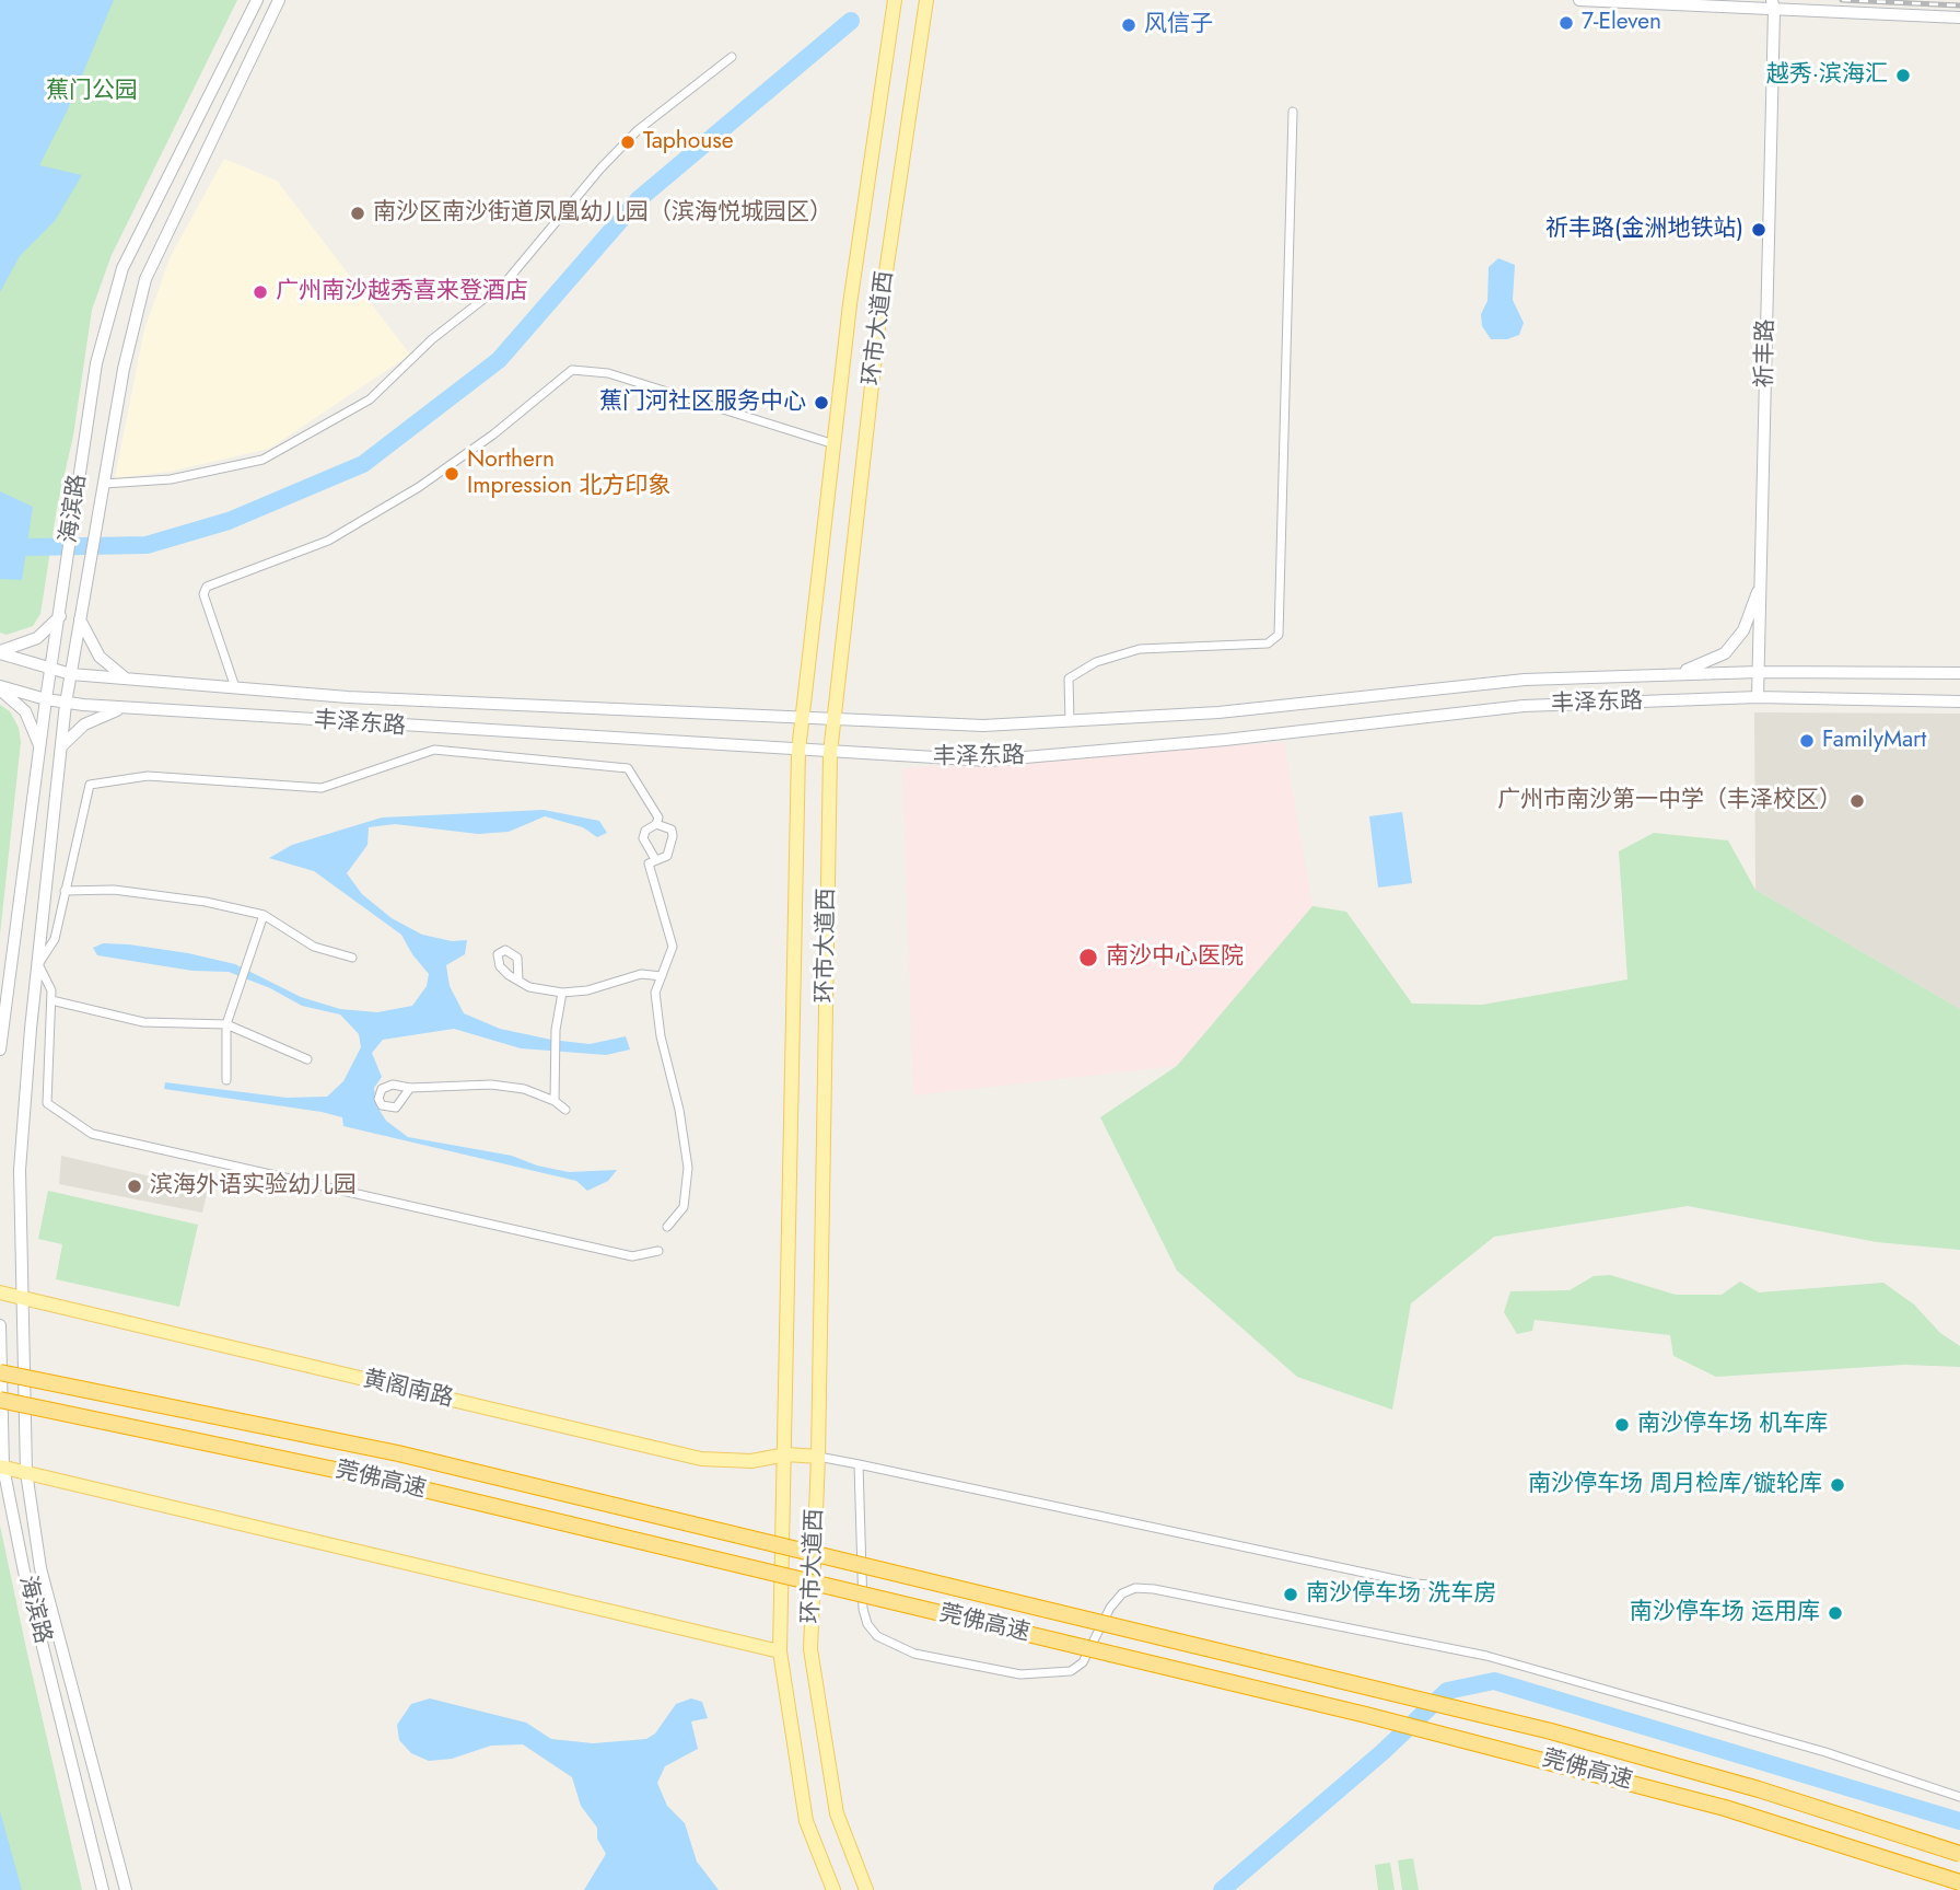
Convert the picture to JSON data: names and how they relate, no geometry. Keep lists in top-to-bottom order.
{
  "streets": {
    "highway": ["莞佛高速"],
    "main road": ["环市大道西", "黄阁南路"],
    "street": ["祈丰路", "海滨路", "丰泽东路"]
  },
  "crossings": [
    ["环市大道西", "丰泽东路"],
    ["环市大道西", "黄阁南路"],
    ["祈丰路", "丰泽东路"],
    ["海滨路", "丰泽东路"],
    ["海滨路", "黄阁南路"]
  ],
  "parks": ["蕉门公园"],
  "places": [
    "7-Eleven",
    "风信子",
    "越秀·滨海汇",
    "Taphouse",
    "南沙区南沙街道凤凰幼儿园（滨海悦城园区）",
    "祈丰路(金洲地铁站)",
    "广州南沙越秀喜来登酒店",
    "蕉门河社区服务中心",
    "Northern Impression 北方印象",
    "FamilyMart",
    "广州市南沙第一中学（丰泽校区）",
    "南沙中心医院",
    "滨海外语实验幼儿园",
    "南沙停车场 机车库",
    "南沙停车场 周月检库/镟轮库",
    "南沙停车场 洗车房",
    "南沙停车场 运用库"
  ]
}
